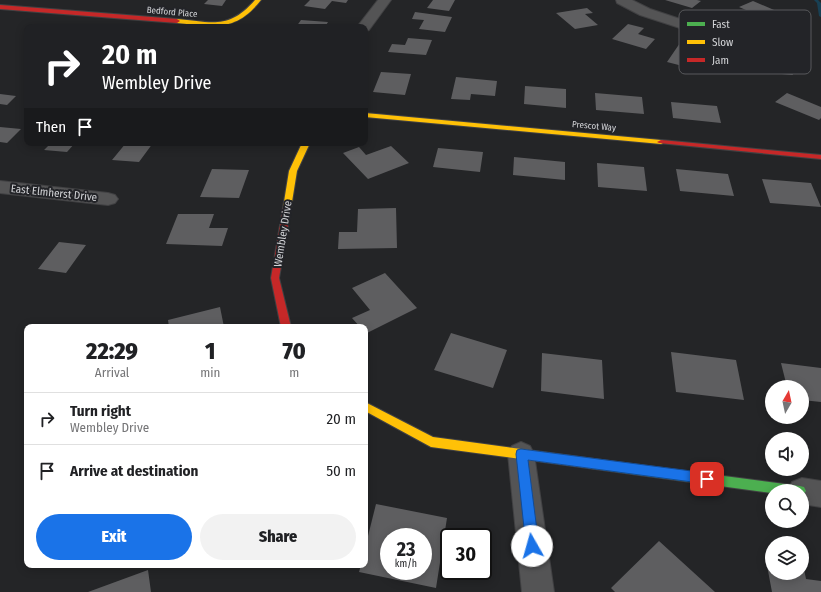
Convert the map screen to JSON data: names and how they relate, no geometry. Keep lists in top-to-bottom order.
{
  "streets": {
    "street": [
      "Bedford Place",
      "Prescot Way",
      "East Elmherst Drive",
      "Wembley Drive"
    ]
  },
  "legend": ["Fast", "Slow", "Jam"],
  "north": "top",
  "page": {
    "turn": ["20 m", "Wembley Drive"],
    "then": "Then",
    "eta": [
      "22:29",
      "Arrival",
      "1",
      "min",
      "70",
      "m"
    ],
    "list": [
      {
        "name": "Turn right",
        "note": "Wembley Drive",
        "value": "20 m"
      },
      {
        "name": "Arrive at destination",
        "value": "50 m"
      }
    ],
    "buttons": ["Exit", "Share"],
    "speed": "23 km/h",
    "limit": "30"
  }
}
